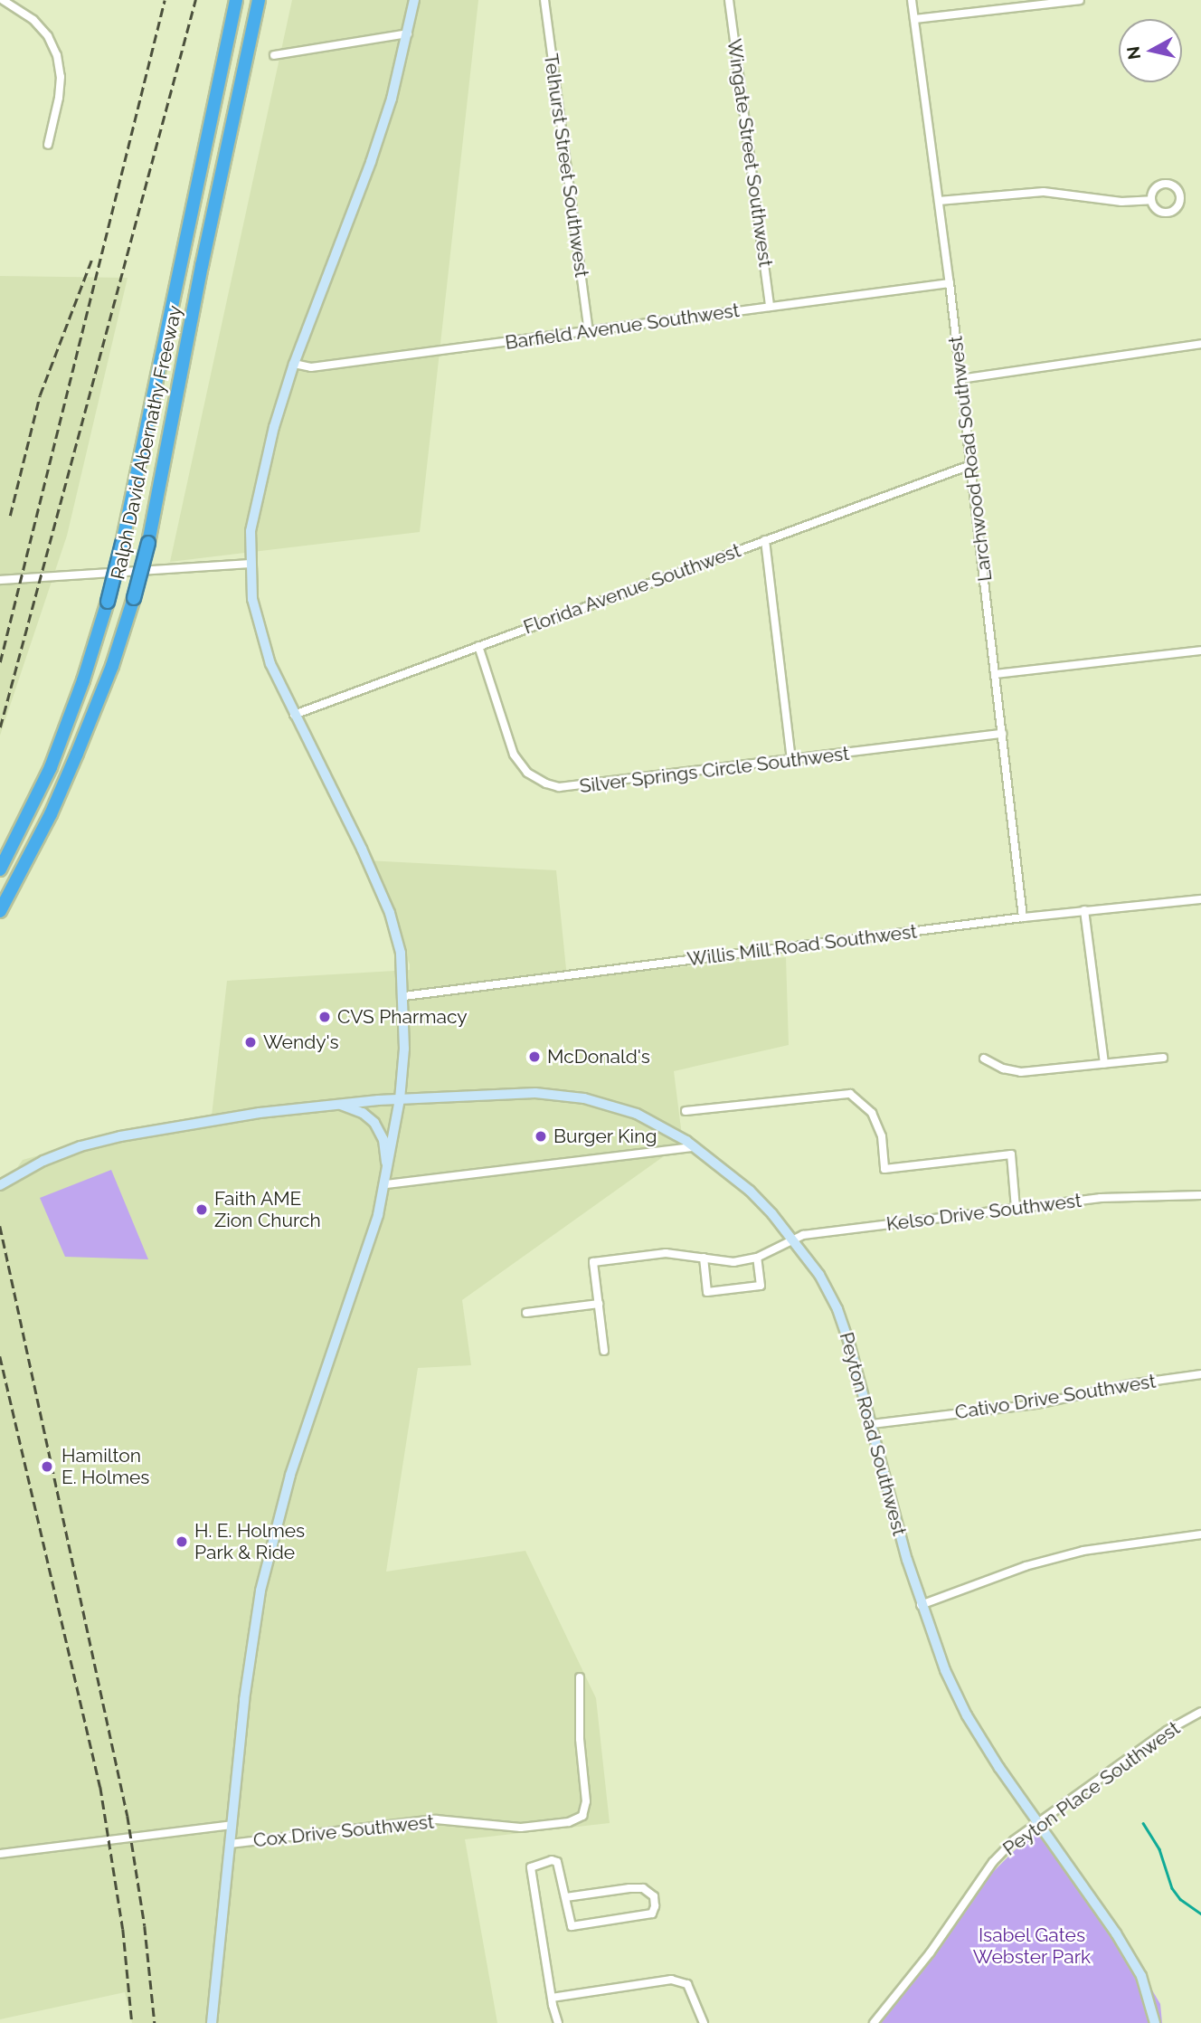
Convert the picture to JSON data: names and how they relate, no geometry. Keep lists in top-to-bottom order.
{
  "streets": {
    "highway": ["Ralph David Abernathy Freeway"],
    "main road": ["Peyton Road Southwest"],
    "street": [
      "Wingate Street Southwest",
      "Telhurst Street Southwest",
      "Barfield Avenue Southwest",
      "Larchwood Road Southwest",
      "Florida Avenue Southwest",
      "Silver Springs Circle Southwest",
      "Willis Mill Road Southwest",
      "Kelso Drive Southwest",
      "Cativo Drive Southwest",
      "Peyton Place Southwest",
      "Cox Drive Southwest"
    ]
  },
  "crossings": [
    ["Wingate Street Southwest", "Barfield Avenue Southwest"],
    ["Telhurst Street Southwest", "Barfield Avenue Southwest"],
    ["Barfield Avenue Southwest", "Larchwood Road Southwest"],
    ["Larchwood Road Southwest", "Florida Avenue Southwest"],
    ["Larchwood Road Southwest", "Silver Springs Circle Southwest"],
    ["Larchwood Road Southwest", "Willis Mill Road Southwest"],
    ["Florida Avenue Southwest", "Silver Springs Circle Southwest"],
    ["Kelso Drive Southwest", "Peyton Road Southwest"],
    ["Cativo Drive Southwest", "Peyton Road Southwest"],
    ["Peyton Road Southwest", "Peyton Place Southwest"]
  ],
  "parks": ["Isabel Gates Webster Park"],
  "places": [
    "CVS Pharmacy",
    "Wendy's",
    "McDonald's",
    "Burger King",
    "Faith AME Zion Church",
    "Hamilton E. Holmes",
    "H. E. Holmes Park & Ride"
  ],
  "north": "left"
}
